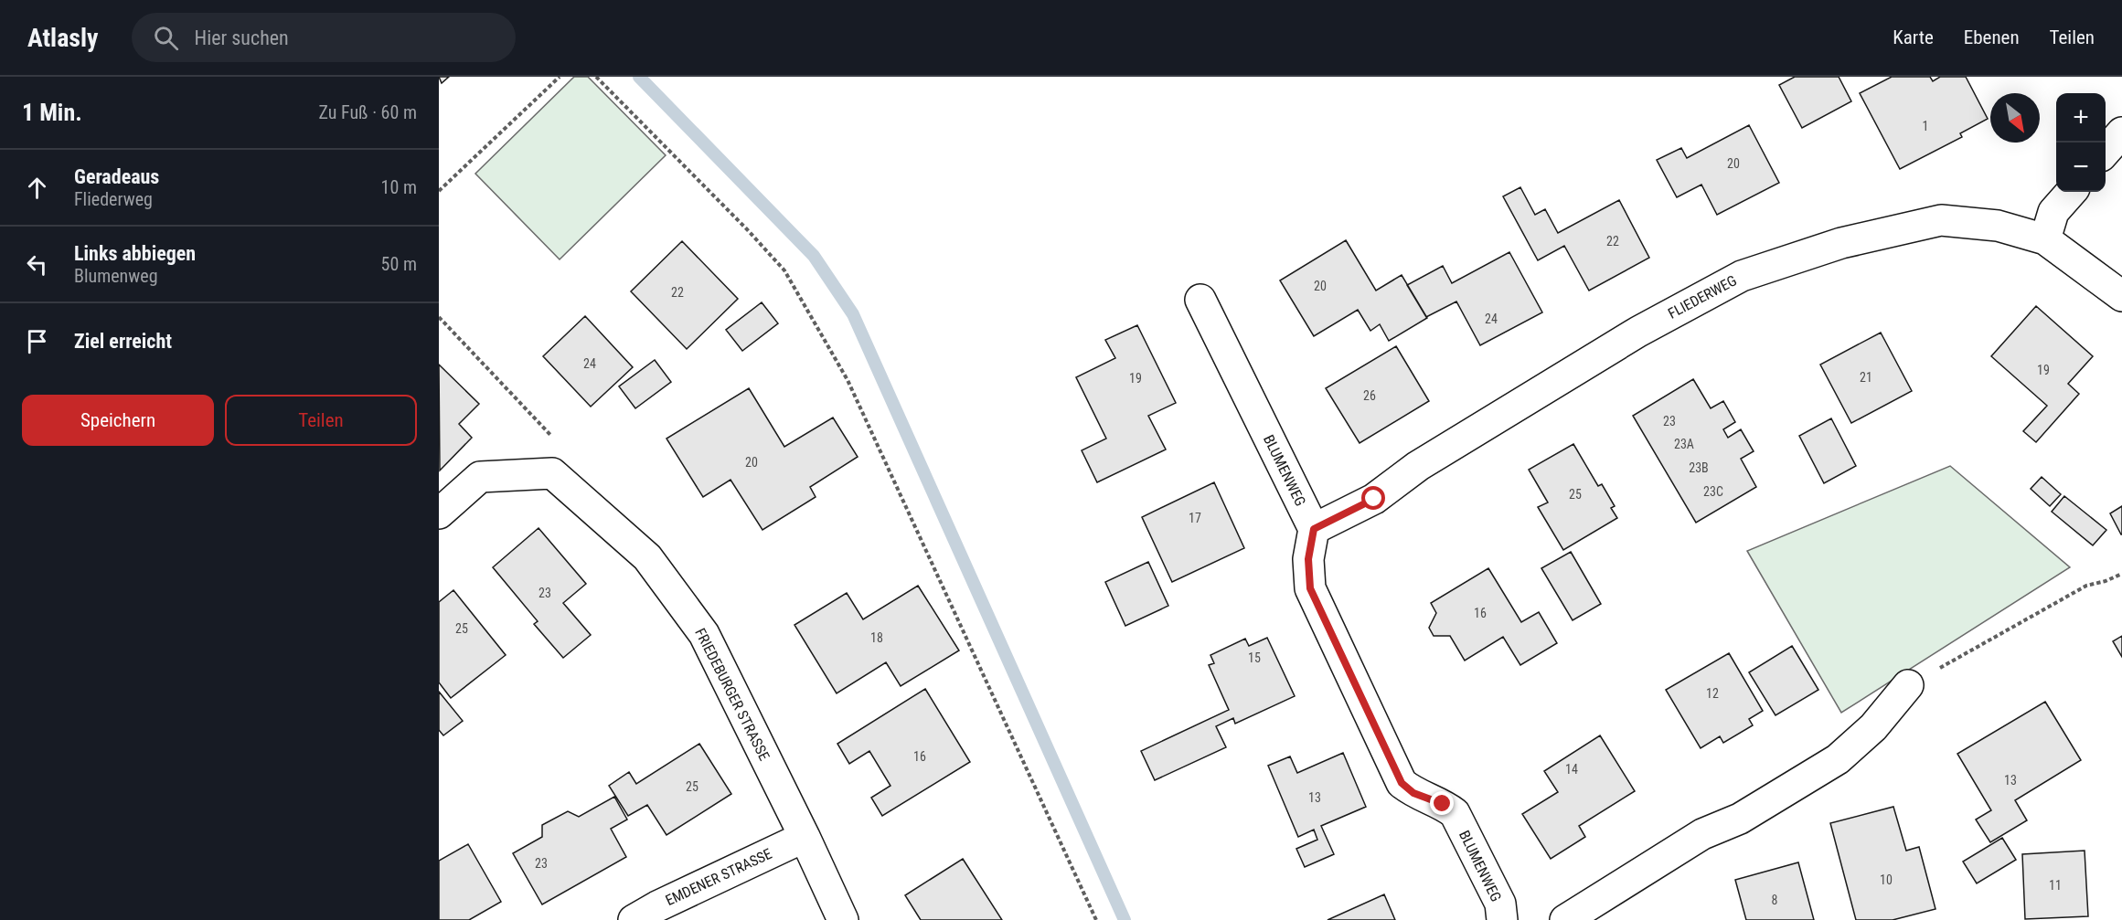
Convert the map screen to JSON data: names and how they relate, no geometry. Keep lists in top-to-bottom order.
{
  "streets": {
    "street": [
      "FLIEDERWEG",
      "BLUMENWEG",
      "FRIEDEBURGER STRASSE",
      "EMDENER STRASSE"
    ]
  },
  "crossings": [
    ["FLIEDERWEG", "BLUMENWEG"],
    ["FRIEDEBURGER STRASSE", "EMDENER STRASSE"]
  ],
  "house_numbers": [
    "1",
    "20",
    "22",
    "20",
    "22",
    "24",
    "24",
    "19",
    "21",
    "19",
    "26",
    "23",
    "23A",
    "20",
    "23B",
    "23C",
    "25",
    "17",
    "23",
    "16",
    "25",
    "18",
    "15",
    "12",
    "16",
    "14",
    "13",
    "25",
    "13",
    "23",
    "10",
    "11",
    "8"
  ],
  "north": "bottom right",
  "page": {
    "header": "Atlasly",
    "search": "Hier suchen",
    "nav": ["Karte", "Ebenen", "Teilen"],
    "heading": ["1 Min.", "Zu Fuß · 60 m"],
    "map_buttons": ["+", "−"],
    "list": [
      ["Geradeaus", "Fliederweg", "10 m"],
      ["Links abbiegen", "Blumenweg", "50 m"],
      "Ziel erreicht"
    ],
    "buttons": ["Speichern", "Teilen"]
  }
}
